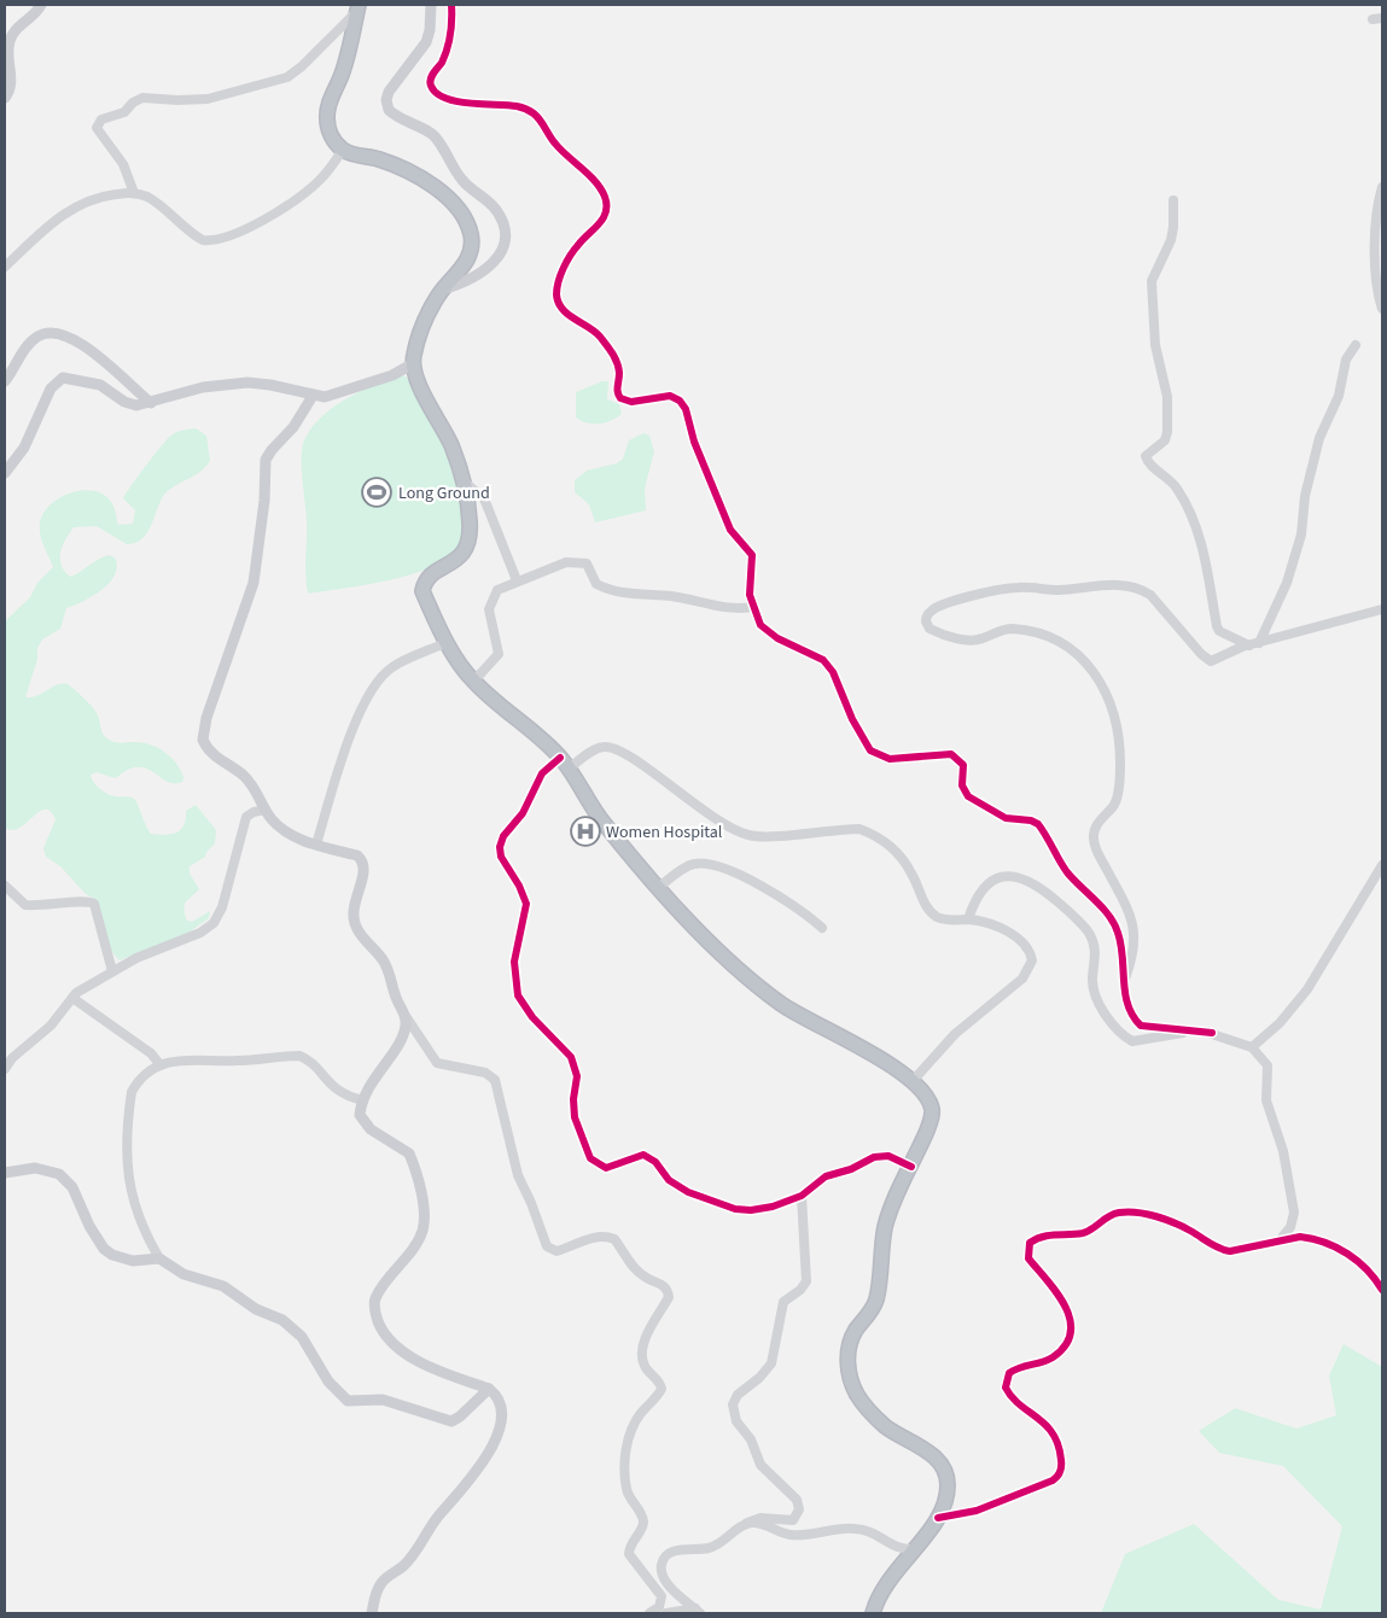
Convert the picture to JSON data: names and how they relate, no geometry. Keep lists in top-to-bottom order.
{
  "places": {
    "sports": ["Long Ground"],
    "hospital": ["Women Hospital"]
  }
}
